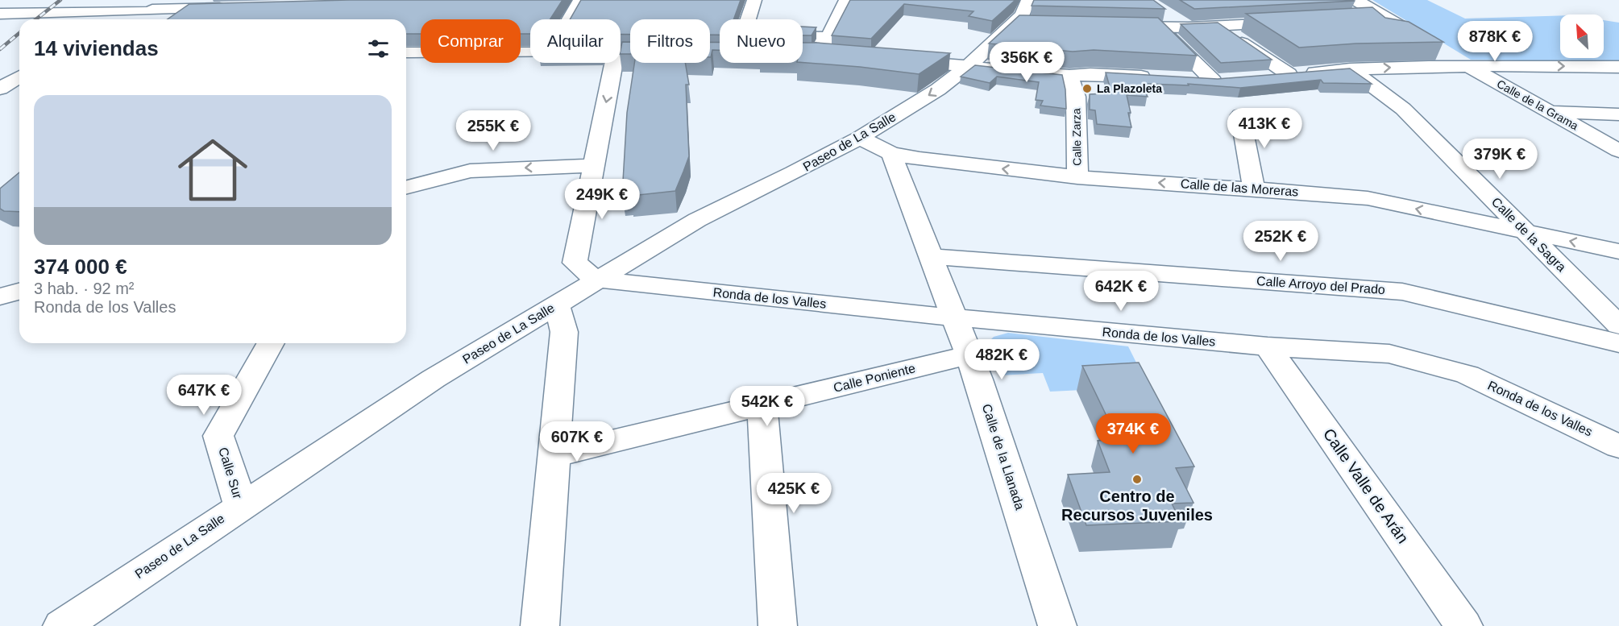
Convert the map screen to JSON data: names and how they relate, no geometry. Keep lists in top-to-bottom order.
{
  "streets": {
    "street": [
      "Calle de la Grama",
      "Calle Zarza",
      "Paseo de La Salle",
      "Calle de las Moreras",
      "Calle de la Sagra",
      "Calle Arroyo del Prado",
      "Ronda de los Valles",
      "Calle Poniente",
      "Calle de la Llanada",
      "Calle Sur",
      "Calle Valle de Arán"
    ]
  },
  "crossings": [
    ["Calle Zarza", "Calle de las Moreras"],
    ["Paseo de La Salle", "Calle de las Moreras"],
    ["Paseo de La Salle", "Ronda de los Valles"],
    ["Paseo de La Salle", "Calle Sur"],
    ["Calle de las Moreras", "Calle de la Sagra"],
    ["Calle de las Moreras", "Calle de la Llanada"],
    ["Calle Arroyo del Prado", "Calle de la Llanada"],
    ["Ronda de los Valles", "Calle de la Llanada"],
    ["Ronda de los Valles", "Calle Valle de Arán"],
    ["Calle Poniente", "Calle de la Llanada"]
  ],
  "places": ["La Plazoleta", "Centro de Recursos Juveniles"],
  "north": "top left",
  "page": {
    "chip": [
      "Comprar",
      "Alquilar",
      "Filtros",
      "Nuevo"
    ],
    "heading": "14 viviendas",
    "price": [
      "878K €",
      "356K €",
      "413K €",
      "255K €",
      "379K €",
      "249K €",
      "252K €",
      "642K €",
      "482K €",
      "647K €",
      "542K €",
      "374K €",
      "607K €",
      "425K €"
    ],
    "list": [
      {
        "name": "374 000 €",
        "note": "3 hab. · 92 m² · Ronda de los Valles"
      }
    ]
  }
}
